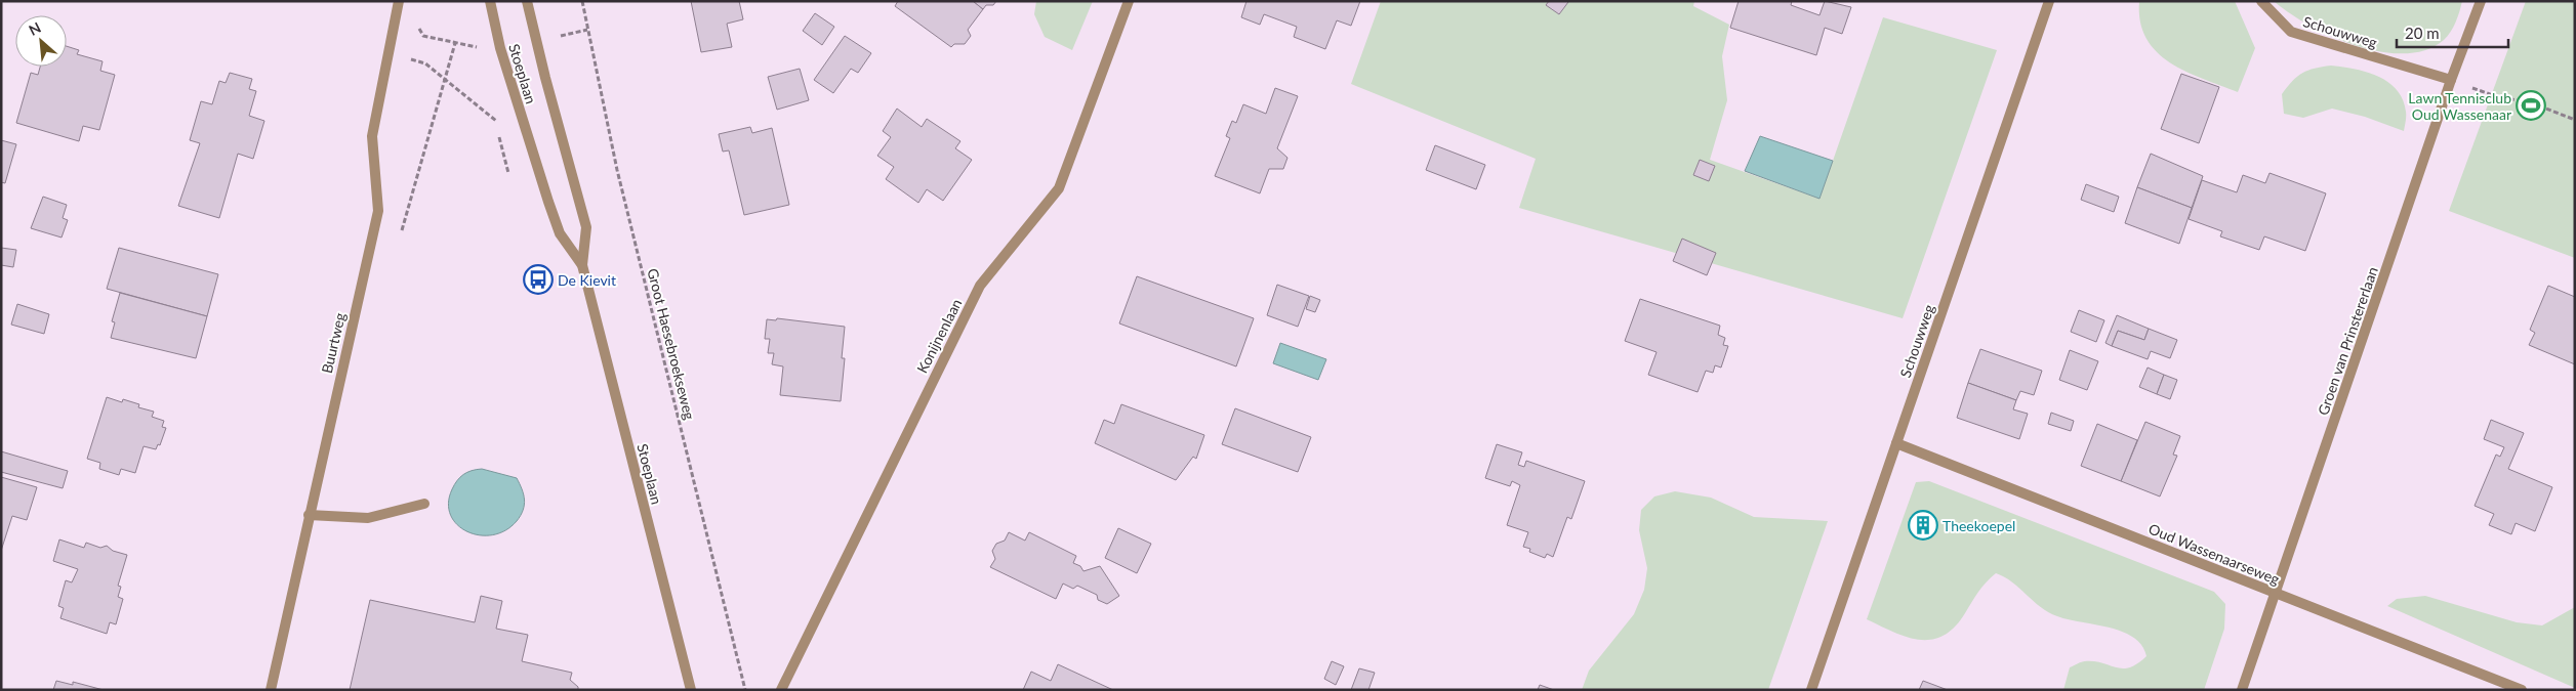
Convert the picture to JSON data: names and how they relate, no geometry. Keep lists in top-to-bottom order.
{
  "streets": {
    "street": [
      "Schouwweg",
      "Stoeplaan",
      "Konijnenlaan",
      "Groen van Prinstererlaan",
      "Buurtweg",
      "Oud Wassenaarseweg"
    ],
    "path": ["Groot Haesebroekseweg"]
  },
  "crossings": [
    ["Schouwweg", "Groen van Prinstererlaan"],
    ["Schouwweg", "Oud Wassenaarseweg"],
    ["Groen van Prinstererlaan", "Oud Wassenaarseweg"]
  ],
  "places": {
    "sports": ["Lawn Tennisclub Oud Wassenaar"],
    "bus stop": ["De Kievit"],
    "building": ["Theekoepel"]
  },
  "scale_bar": "20 m",
  "north": "top left"
}
